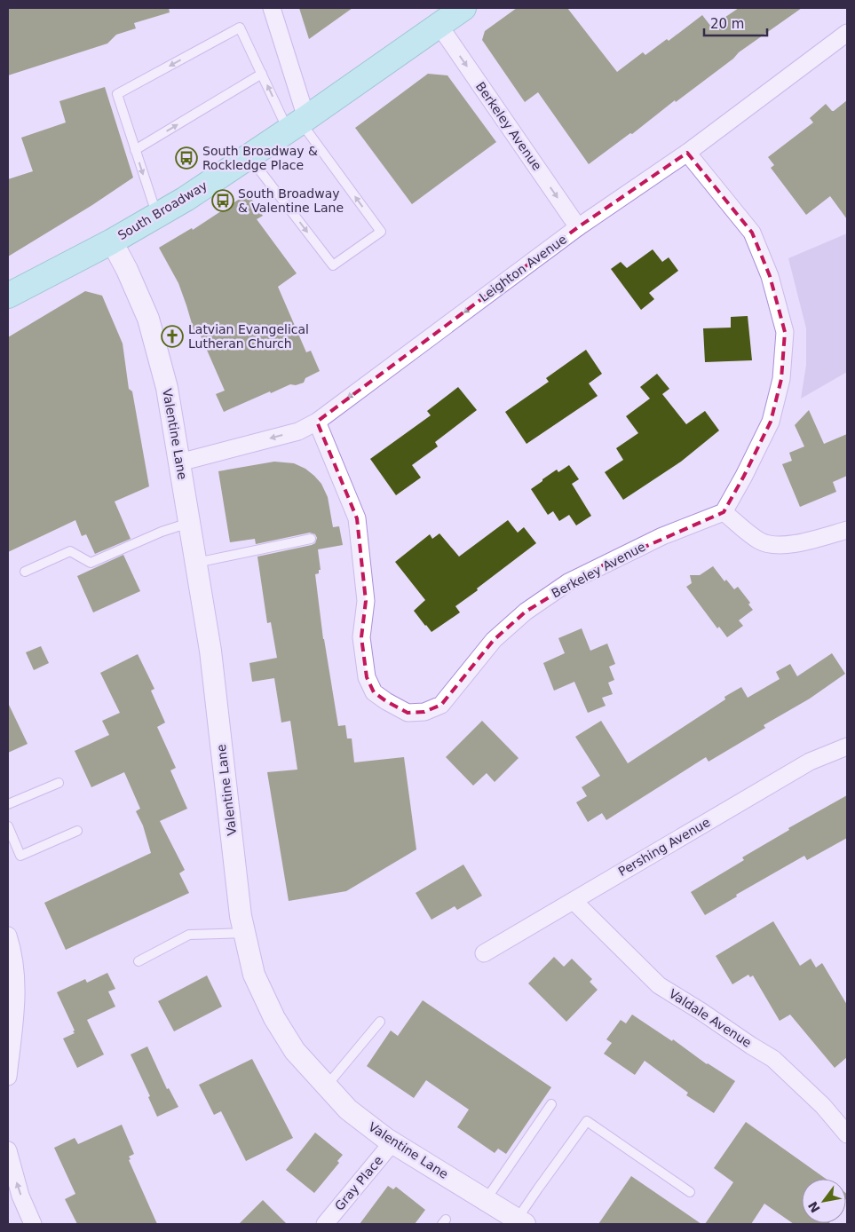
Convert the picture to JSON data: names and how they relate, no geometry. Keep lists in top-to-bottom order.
{
  "streets": {
    "main road": ["South Broadway"],
    "street": [
      "Berkeley Avenue",
      "Leighton Avenue",
      "Valentine Lane",
      "Pershing Avenue",
      "Valdale Avenue",
      "Gray Place"
    ]
  },
  "crossings": [
    ["Berkeley Avenue", "South Broadway"],
    ["Berkeley Avenue", "Leighton Avenue"],
    ["South Broadway", "Valentine Lane"],
    ["Leighton Avenue", "Valentine Lane"],
    ["Valentine Lane", "Gray Place"],
    ["Pershing Avenue", "Valdale Avenue"]
  ],
  "one_way": ["Leighton Avenue"],
  "places": {
    "bus stop": ["South Broadway & Rockledge Place", "South Broadway & Valentine Lane"],
    "church": ["Latvian Evangelical Lutheran Church"]
  },
  "scale_bar": "20 m",
  "north": "bottom left"
}
